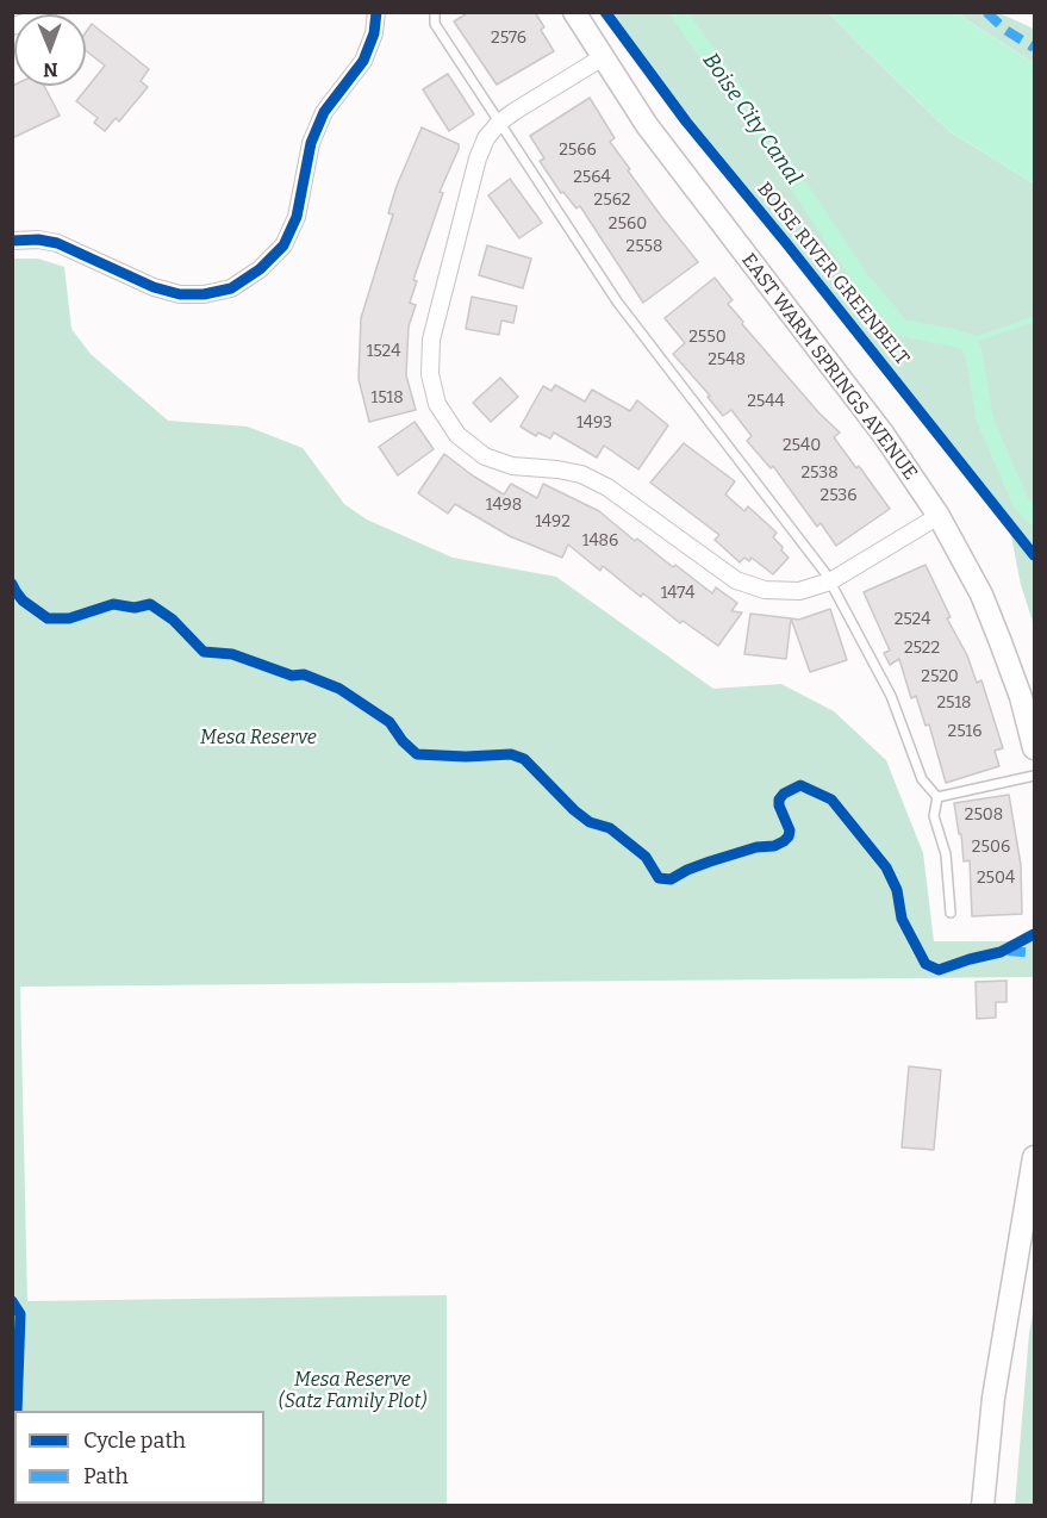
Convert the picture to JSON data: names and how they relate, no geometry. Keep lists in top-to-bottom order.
{
  "streets": {
    "street": ["EAST WARM SPRINGS AVENUE"],
    "cycle path": ["BOISE RIVER GREENBELT"]
  },
  "water": ["Boise City Canal"],
  "parks": ["Mesa Reserve", "Mesa Reserve (Satz Family Plot)"],
  "house_numbers": [
    "2576",
    "2566",
    "2564",
    "2562",
    "2560",
    "2558",
    "2550",
    "1524",
    "2548",
    "1518",
    "2544",
    "1493",
    "2540",
    "2538",
    "2536",
    "1498",
    "1492",
    "1486",
    "1474",
    "2524",
    "2522",
    "2520",
    "2518",
    "2516",
    "2508",
    "2506",
    "2504"
  ],
  "legend": ["Cycle path", "Path"],
  "north": "bottom"
}
